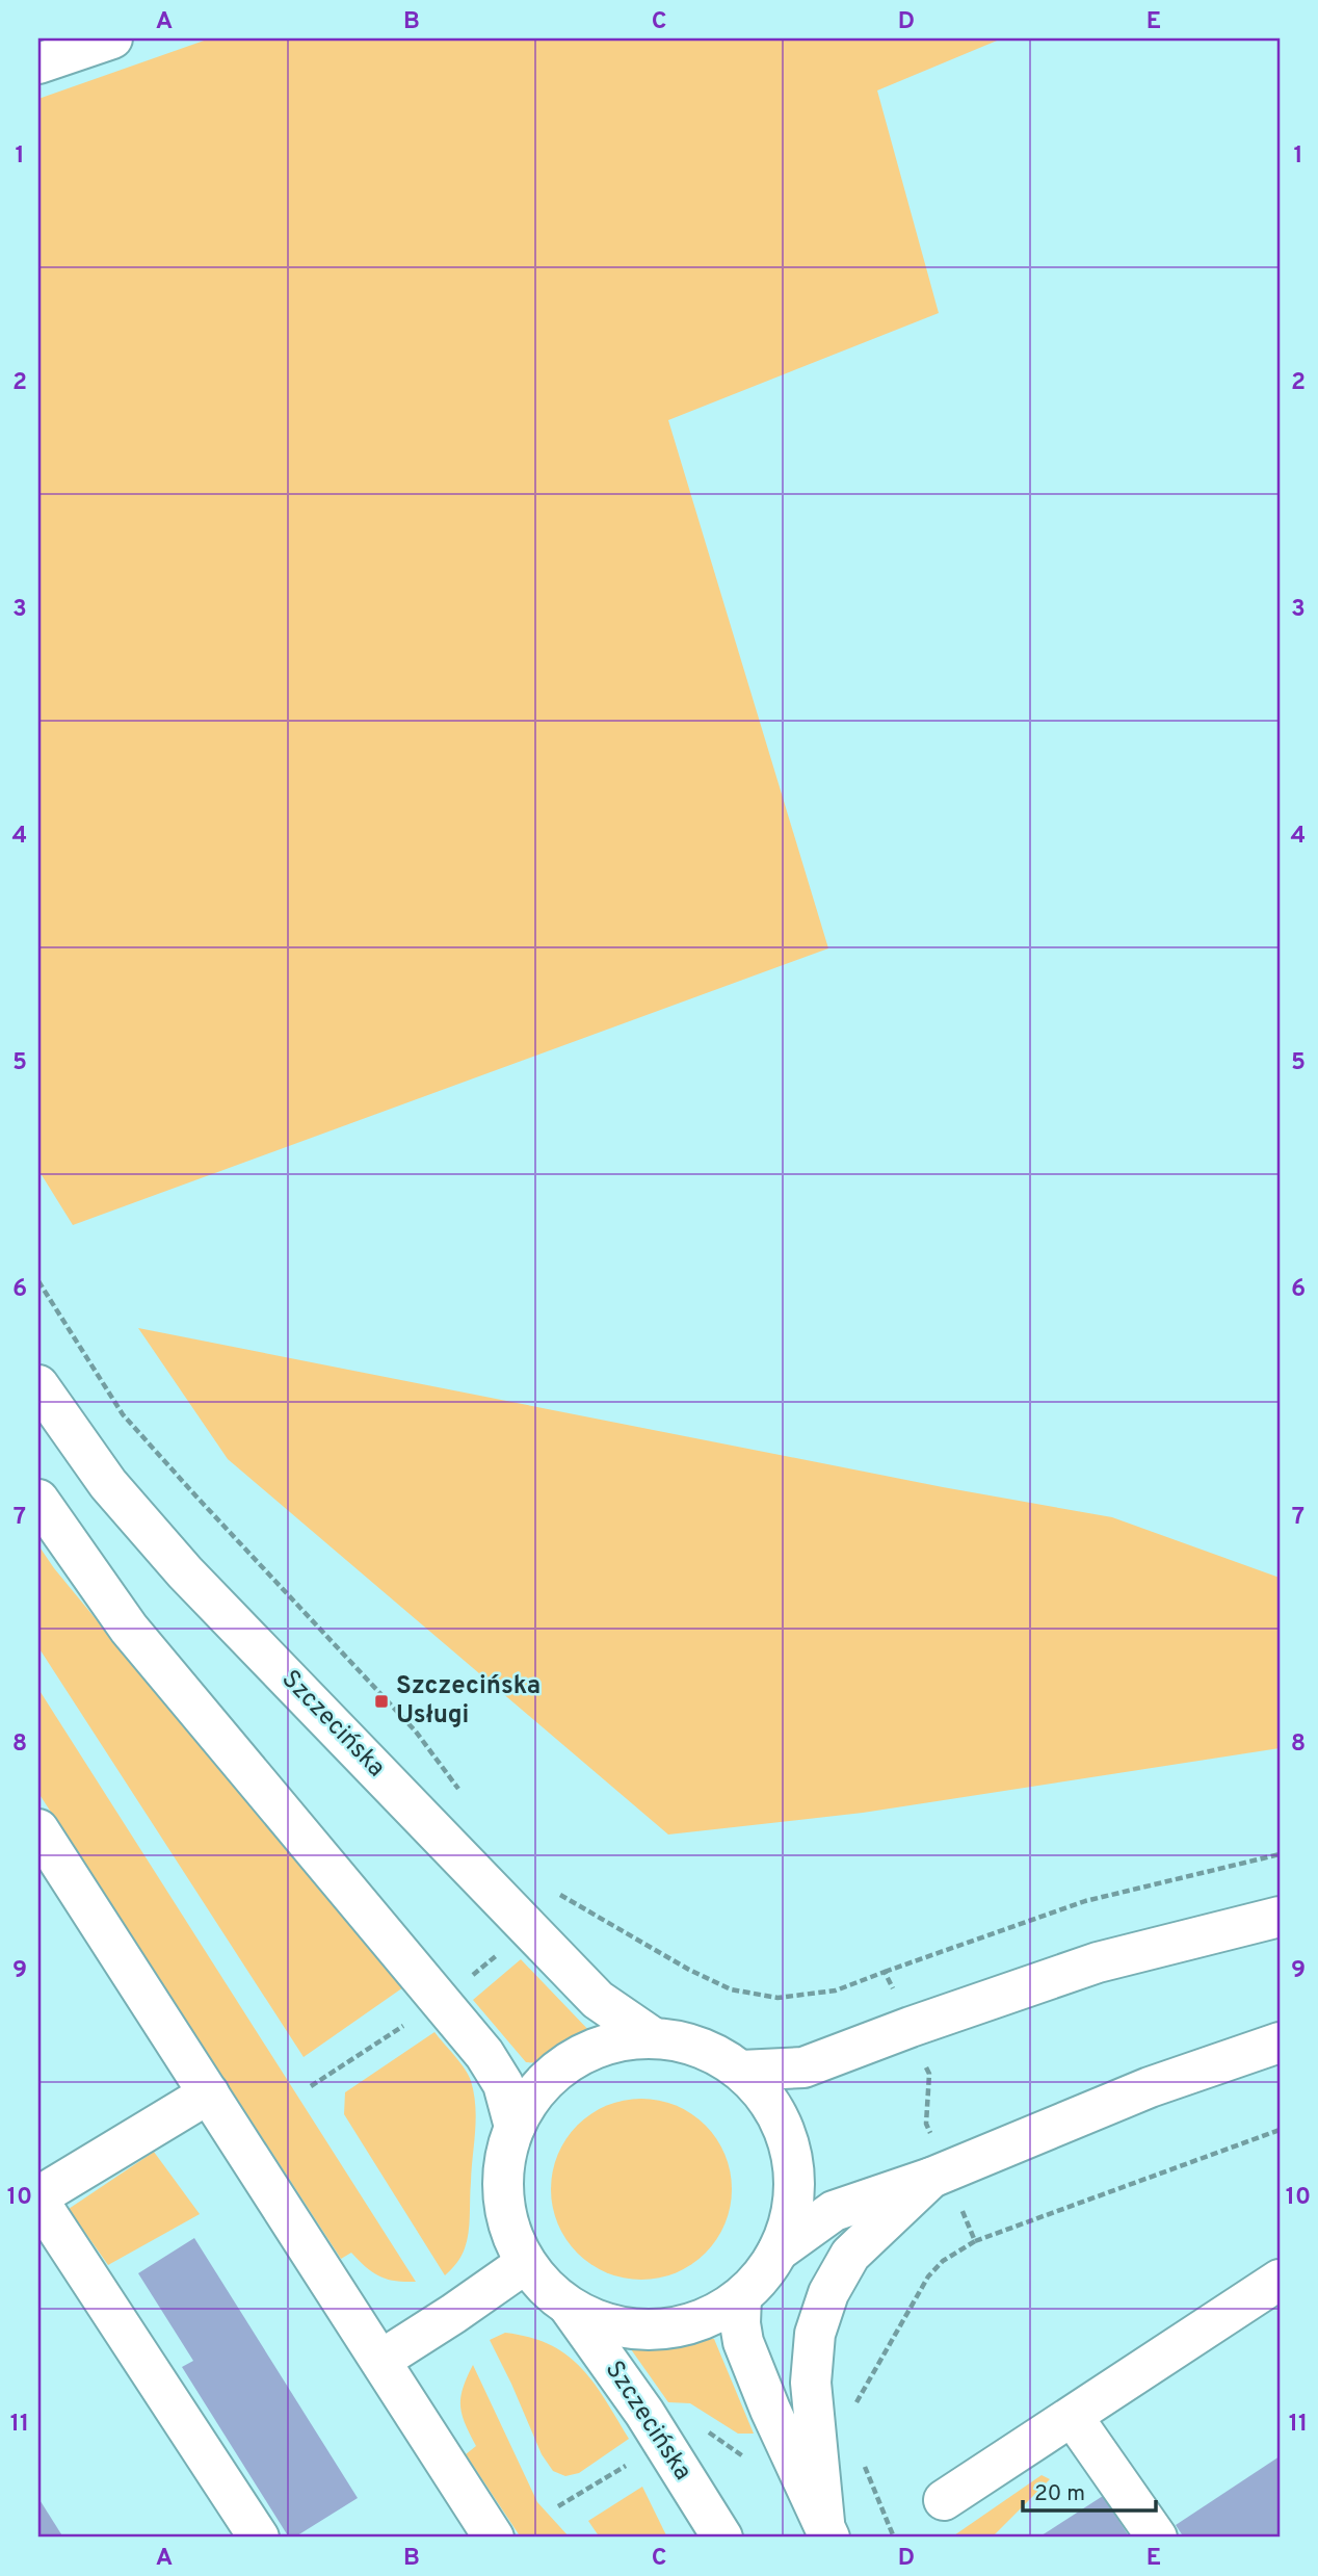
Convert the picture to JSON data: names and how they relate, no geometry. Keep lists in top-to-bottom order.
{
  "streets": {
    "main road": ["Szczecińska"]
  },
  "places": {
    "transit": ["Szczecińska Usługi"]
  },
  "scale_bar": "20 m",
  "grid": {
    "columns": [
      "A",
      "B",
      "C",
      "D",
      "E"
    ],
    "rows": [
      "1",
      "2",
      "3",
      "4",
      "5",
      "6",
      "7",
      "8",
      "9",
      "10",
      "11"
    ]
  }
}
